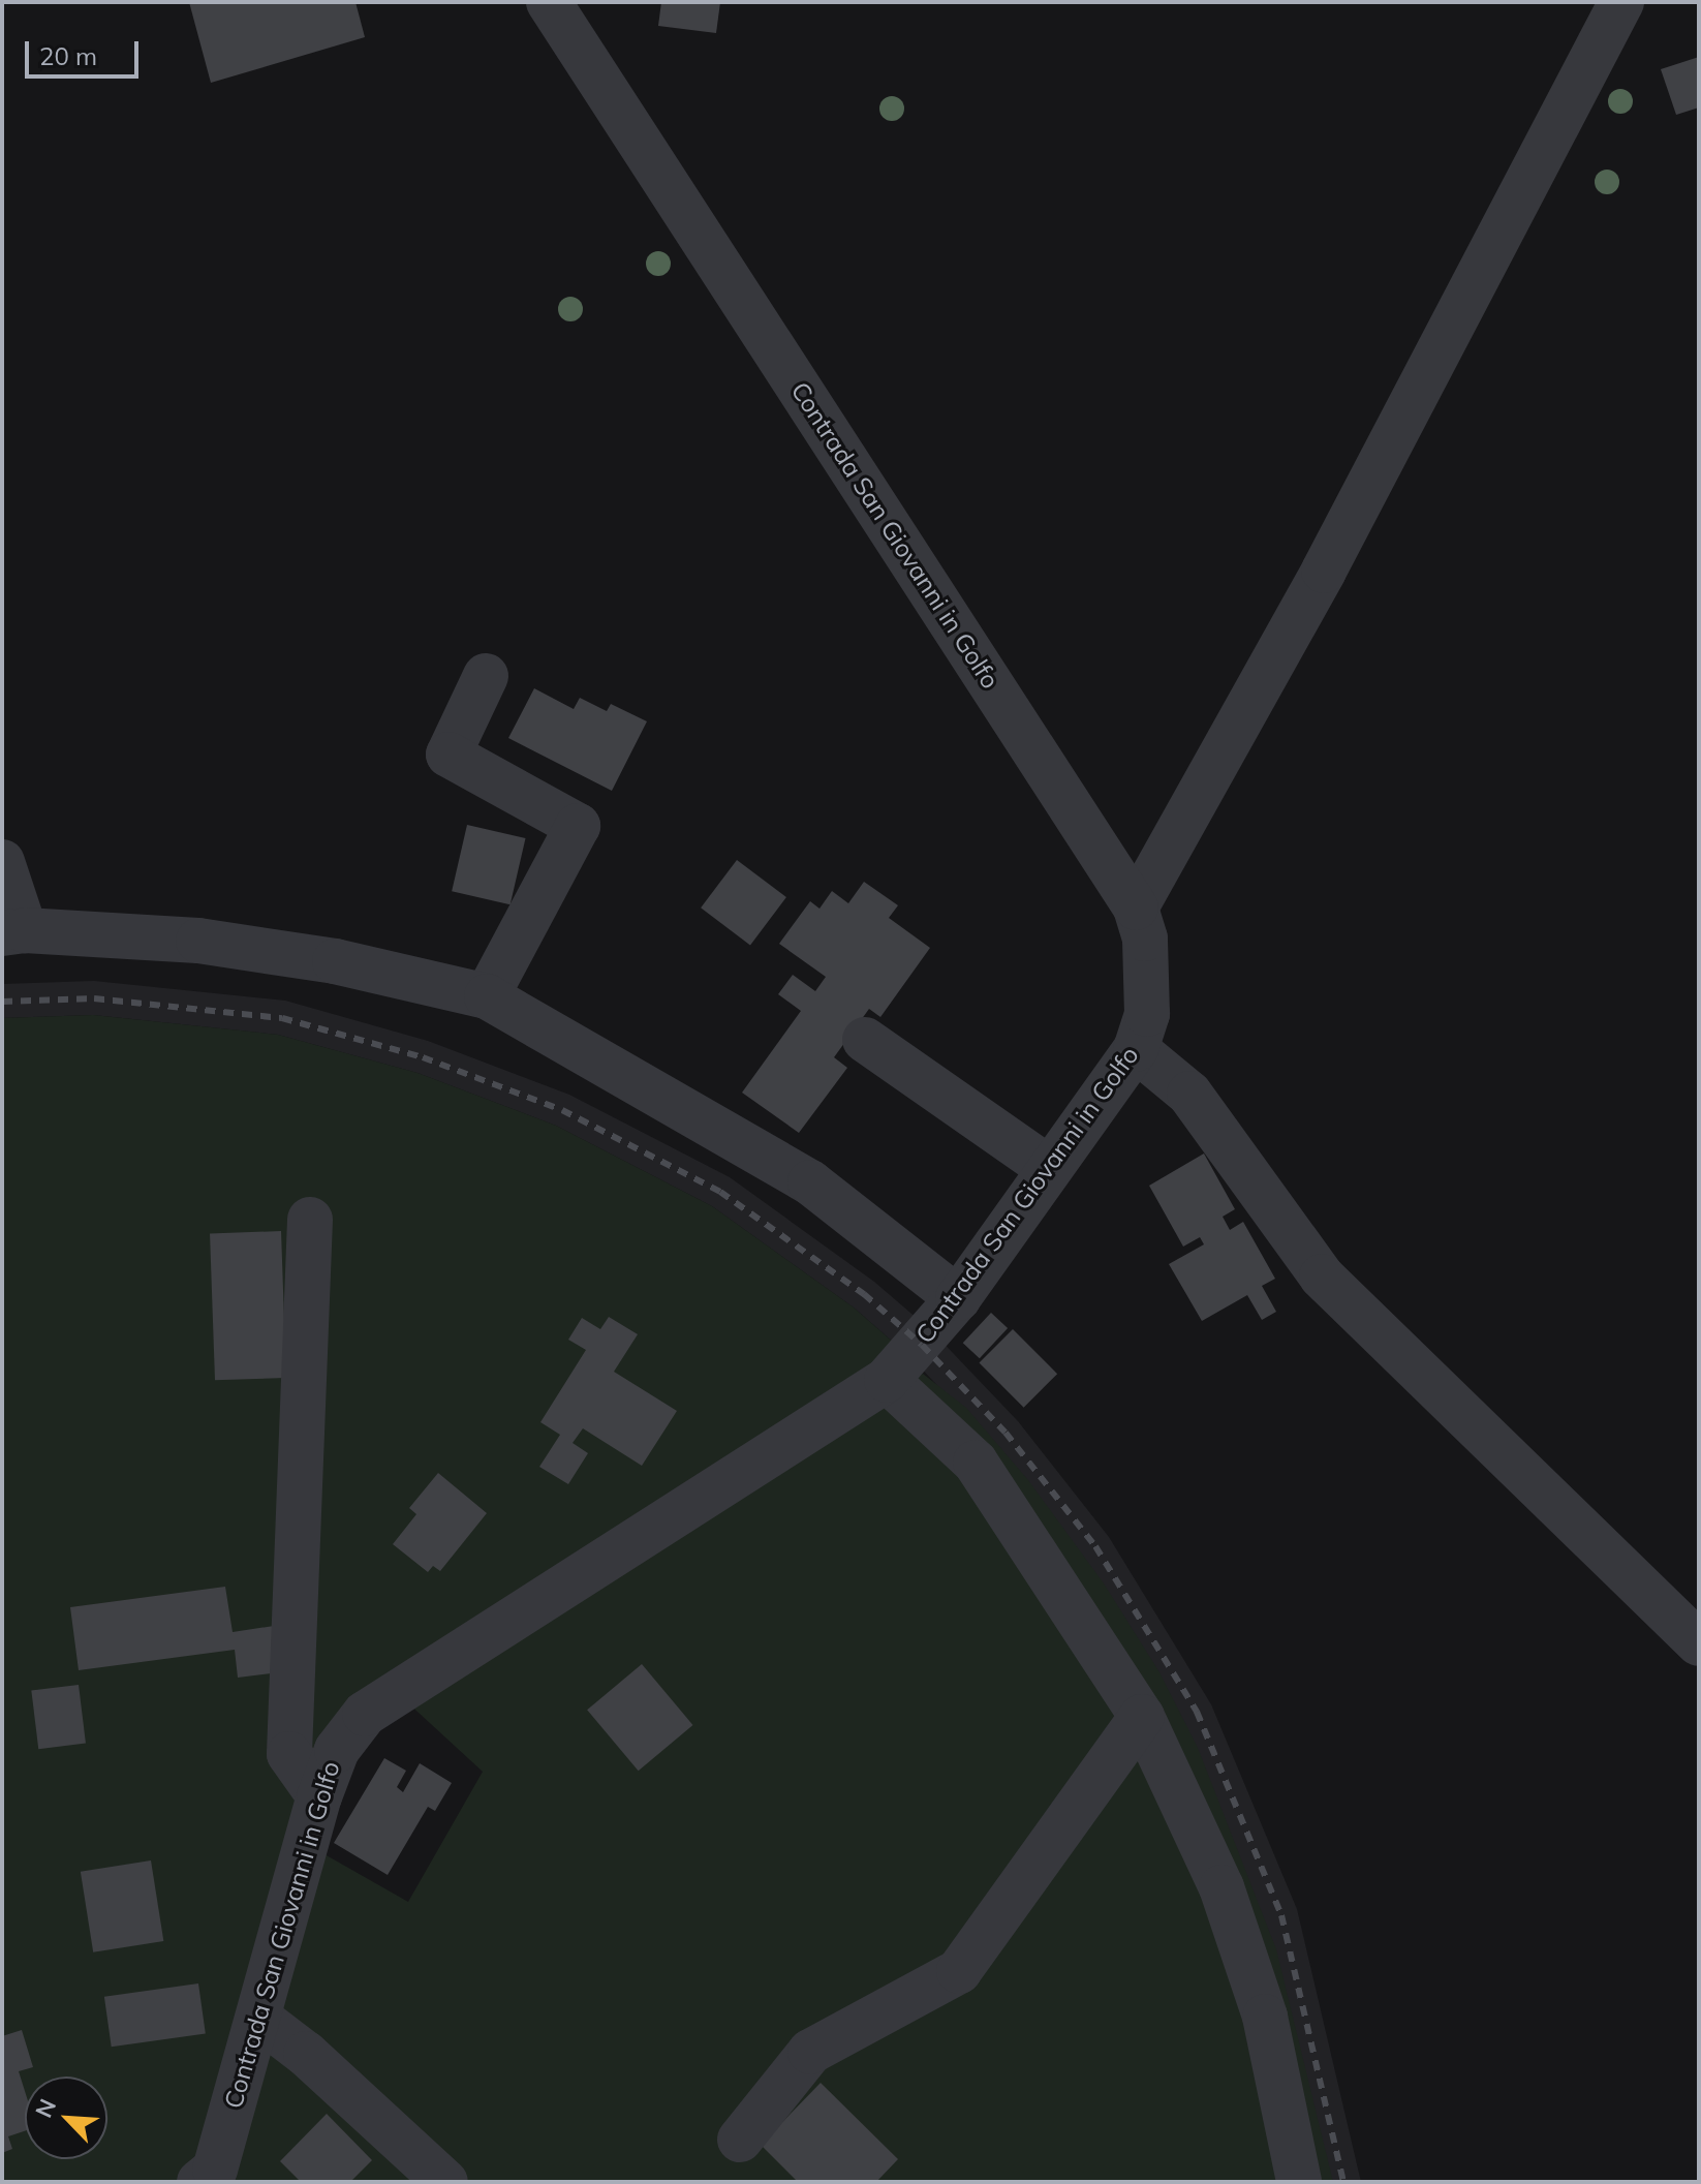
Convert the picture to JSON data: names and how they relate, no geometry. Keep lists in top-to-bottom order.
{
  "streets": {
    "street": ["Contrada San Giovanni in Golfo"]
  },
  "scale_bar": "20 m",
  "north": "top left"
}
